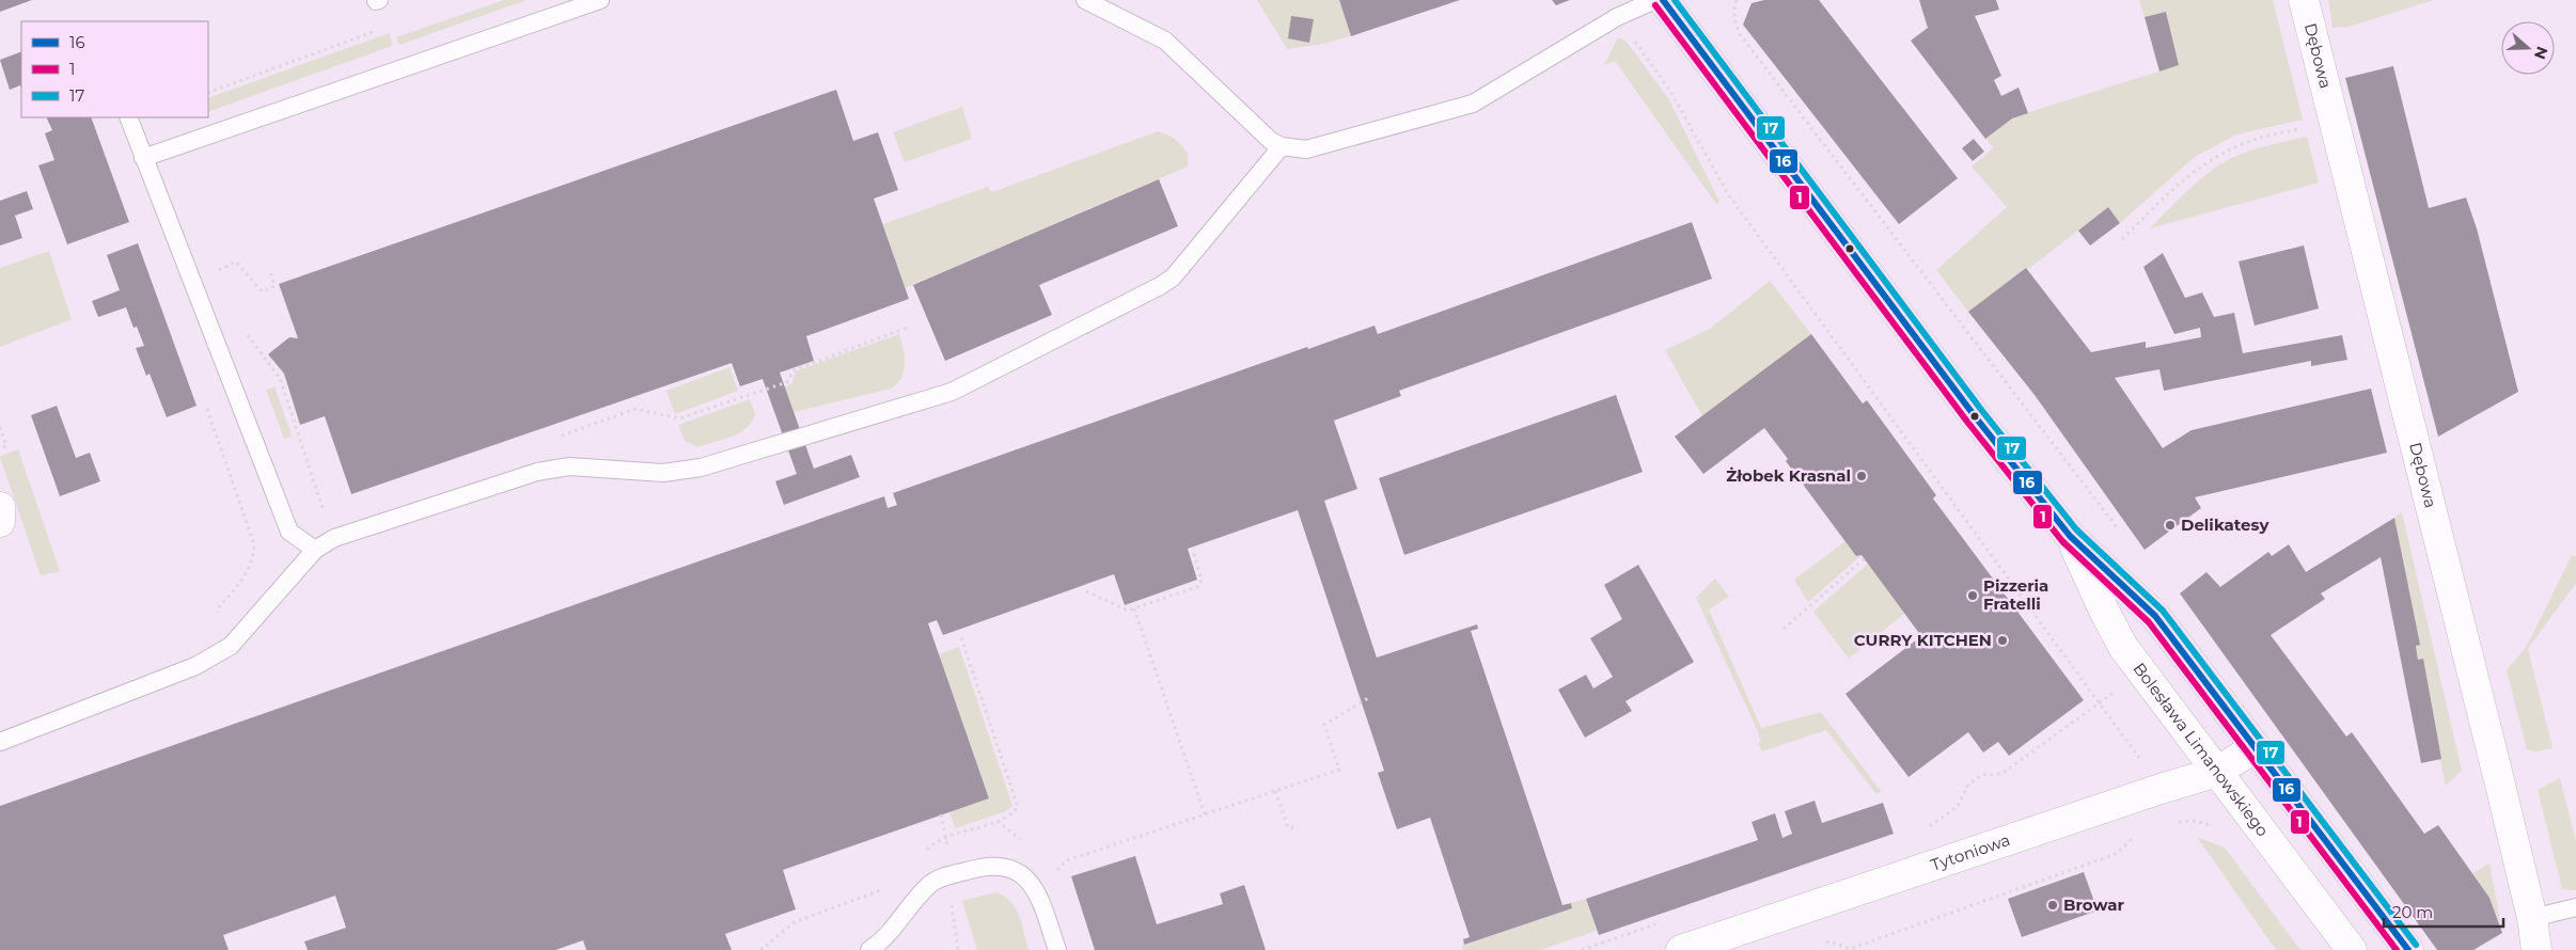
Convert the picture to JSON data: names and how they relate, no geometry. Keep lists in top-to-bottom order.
{
  "streets": {
    "street": ["Dębowa", "Bolesława Limanowskiego", "Tytoniowa"]
  },
  "crossings": [
    ["Bolesława Limanowskiego", "Tytoniowa"]
  ],
  "places": [
    "Żłobek Krasnal",
    "Delikatesy",
    "Pizzeria Fratelli",
    "CURRY KITCHEN",
    "Browar"
  ],
  "lines": ["transit line 16", "transit line 17", "transit line 1"],
  "legend": ["16", "1", "17"],
  "scale_bar": "20 m",
  "north": "right"
}
